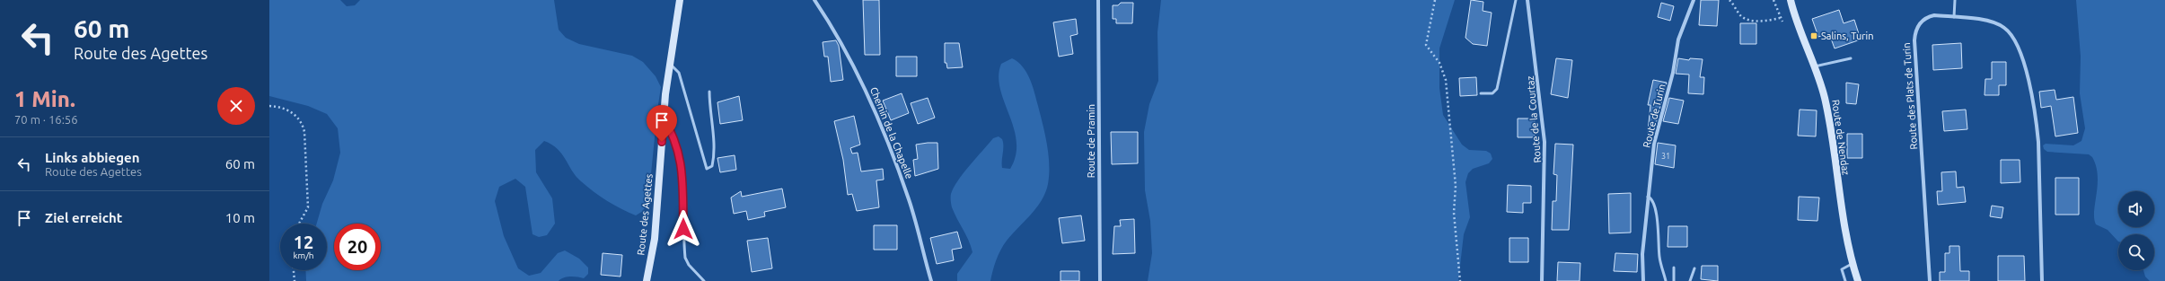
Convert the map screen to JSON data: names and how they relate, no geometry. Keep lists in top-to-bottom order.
{
  "streets": {
    "main road": ["Route de Nendaz", "Route des Agettes"],
    "street": [
      "Route des Plats de Turin",
      "Route de Turin",
      "Route de la Courtaz",
      "Chemin de la Chapelle",
      "Route de Pramin"
    ]
  },
  "places": {
    "transit": ["Salins, Turin"]
  },
  "house_numbers": ["31"],
  "page": {
    "turn": ["60 m", "Route des Agettes"],
    "heading": ["1 Min.", "70 m · 16:56"],
    "list": [
      {
        "name": "Links abbiegen",
        "note": "Route des Agettes",
        "value": "60 m"
      },
      {
        "name": "Ziel erreicht",
        "value": "10 m"
      }
    ],
    "speed": "12 km/h",
    "limit": "20"
  }
}
